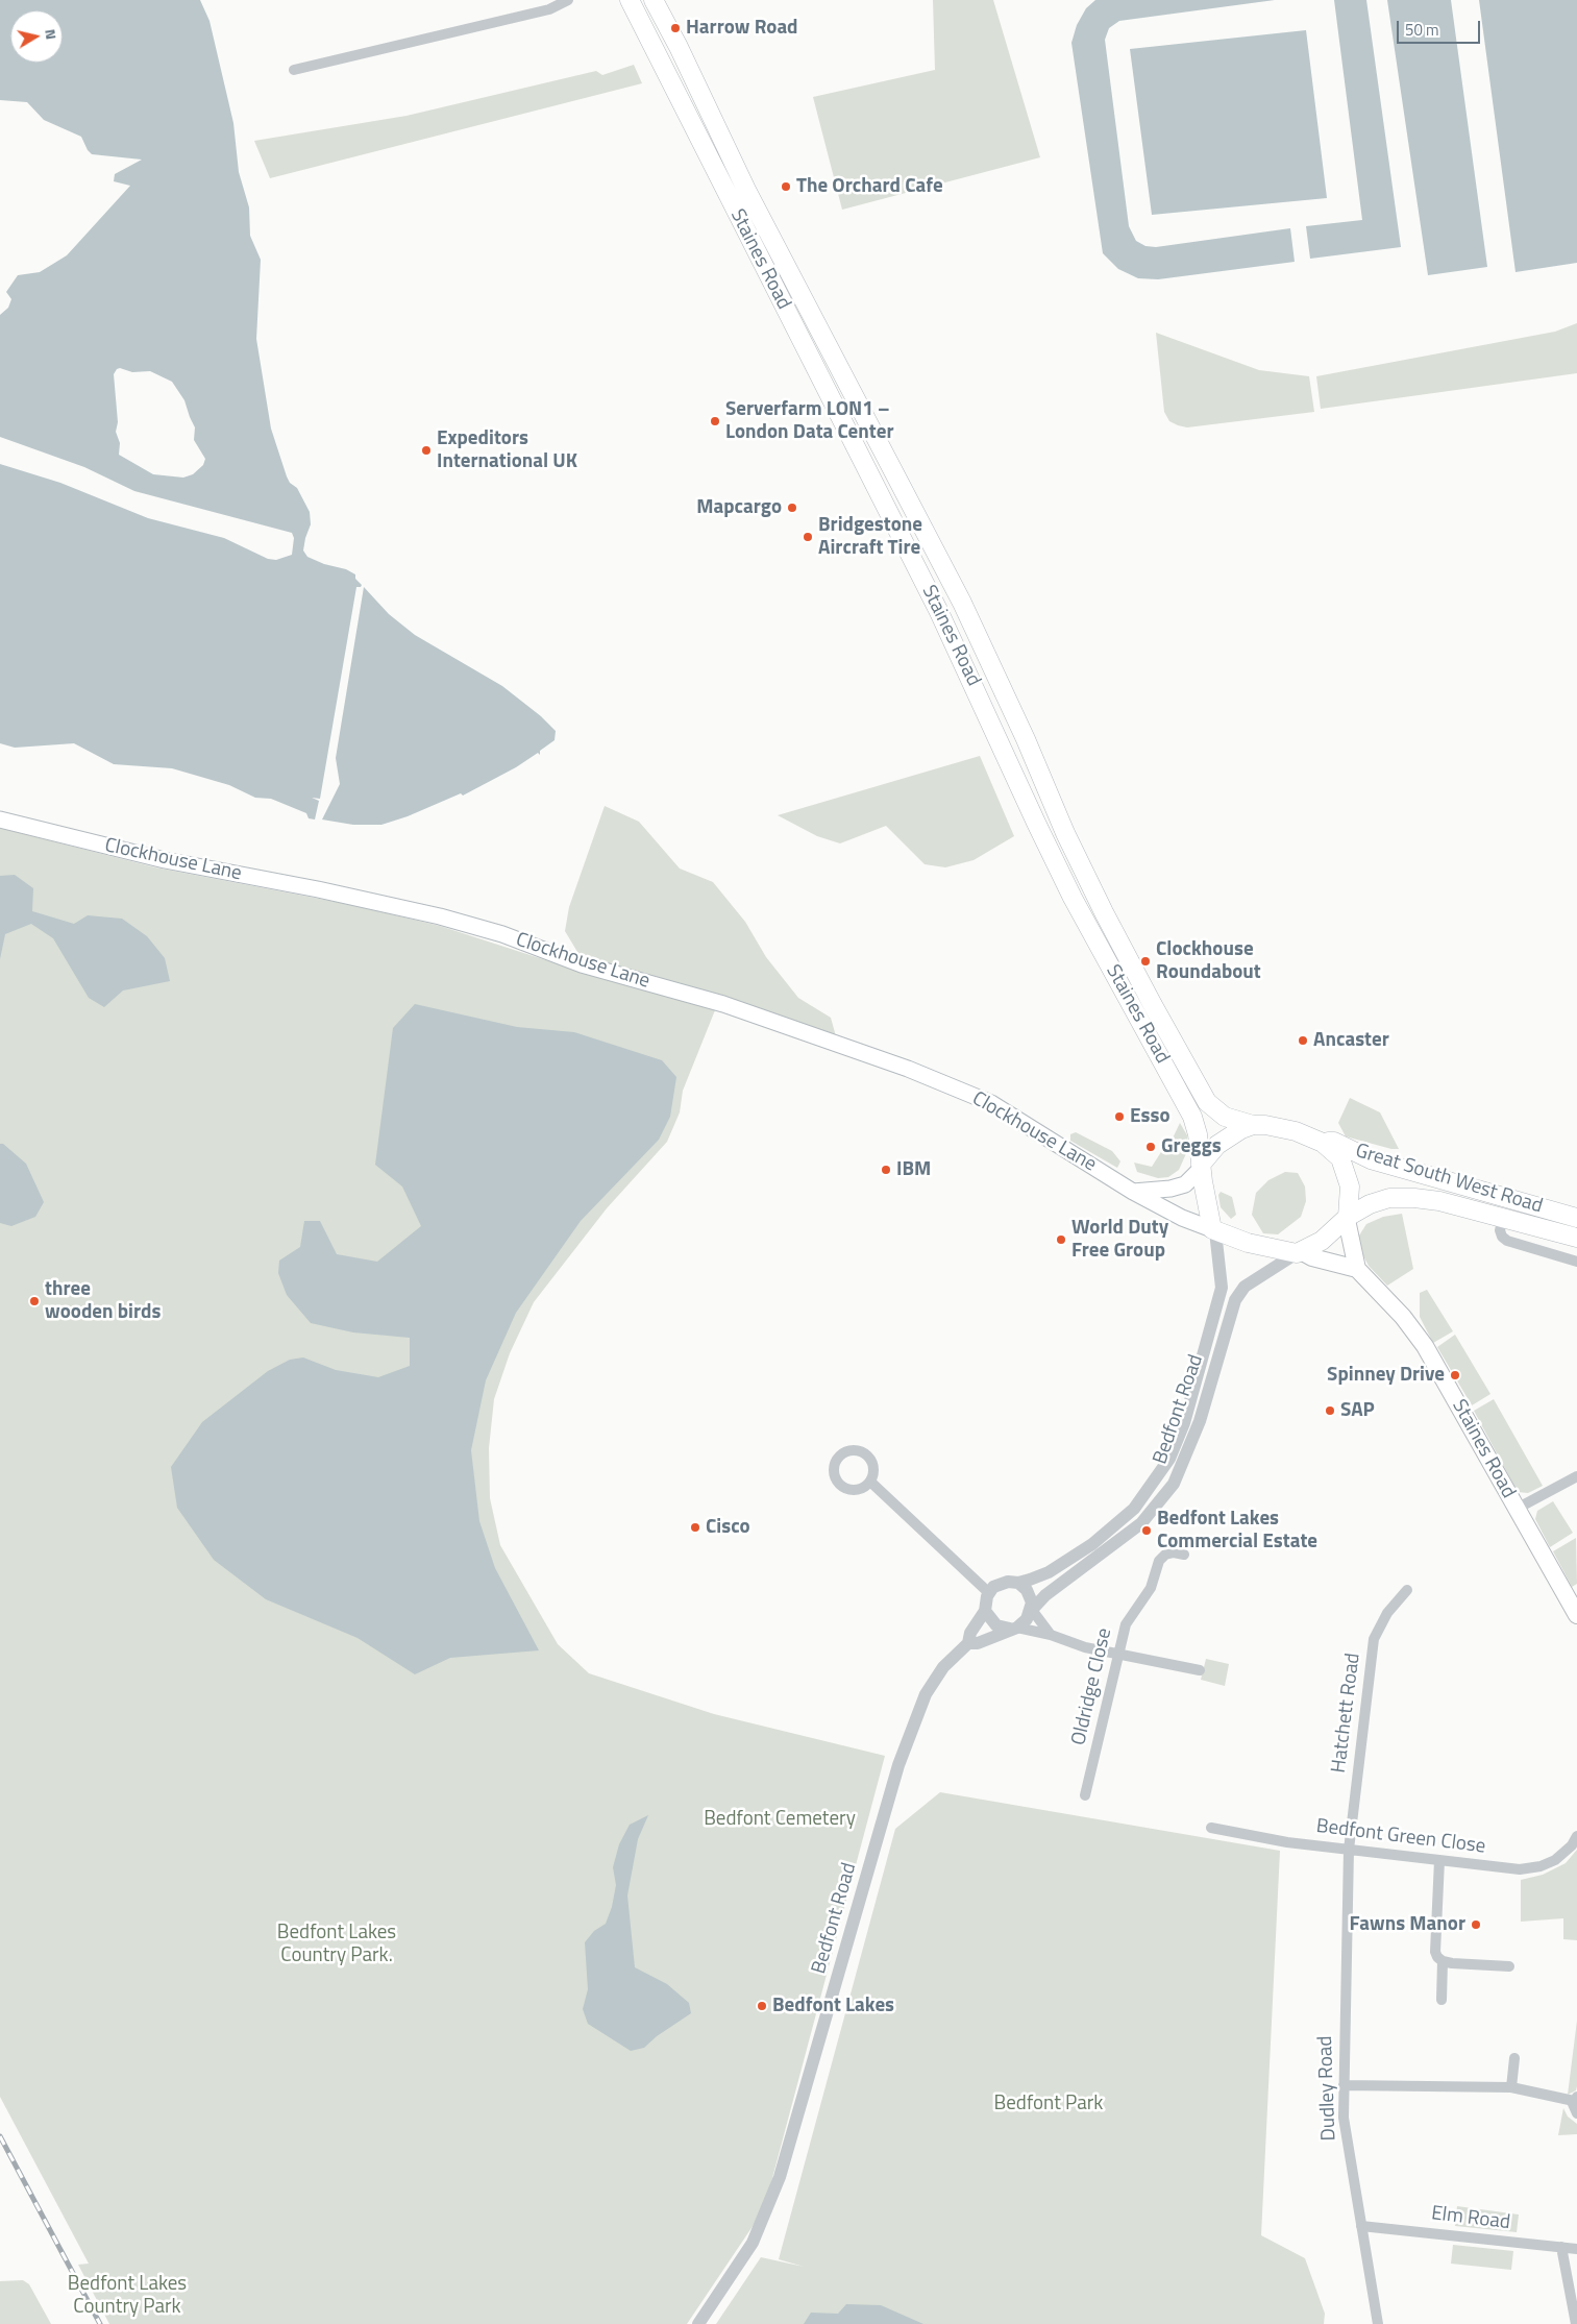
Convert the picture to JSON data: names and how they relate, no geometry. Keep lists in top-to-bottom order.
{
  "streets": {
    "highway": ["Staines Road", "Great South West Road"],
    "main road": ["Clockhouse Lane"],
    "street": [
      "Bedfont Road",
      "Oldridge Close",
      "Hatchett Road",
      "Bedfont Green Close",
      "Dudley Road",
      "Elm Road"
    ]
  },
  "crossings": [
    ["Staines Road", "Clockhouse Lane"],
    ["Staines Road", "Great South West Road"],
    ["Staines Road", "Bedfont Road"],
    ["Clockhouse Lane", "Great South West Road"],
    ["Clockhouse Lane", "Bedfont Road"],
    ["Great South West Road", "Bedfont Road"],
    ["Hatchett Road", "Bedfont Green Close"],
    ["Hatchett Road", "Dudley Road"],
    ["Bedfont Green Close", "Dudley Road"],
    ["Dudley Road", "Elm Road"]
  ],
  "parks": [
    "Bedfont Cemetery",
    "Bedfont Lakes Country Park.",
    "Bedfont Park",
    "Bedfont Lakes Country Park"
  ],
  "places": [
    "Harrow Road",
    "The Orchard Cafe",
    "Serverfarm LON1 – London Data Center",
    "Expeditors International UK",
    "Mapcargo",
    "Bridgestone Aircraft Tire",
    "Clockhouse Roundabout",
    "Ancaster",
    "Esso",
    "Greggs",
    "IBM",
    "World Duty Free Group",
    "three wooden birds",
    "Spinney Drive",
    "SAP",
    "Cisco",
    "Bedfont Lakes Commercial Estate",
    "Fawns Manor",
    "Bedfont Lakes"
  ],
  "scale_bar": "50 m",
  "north": "right"
}
